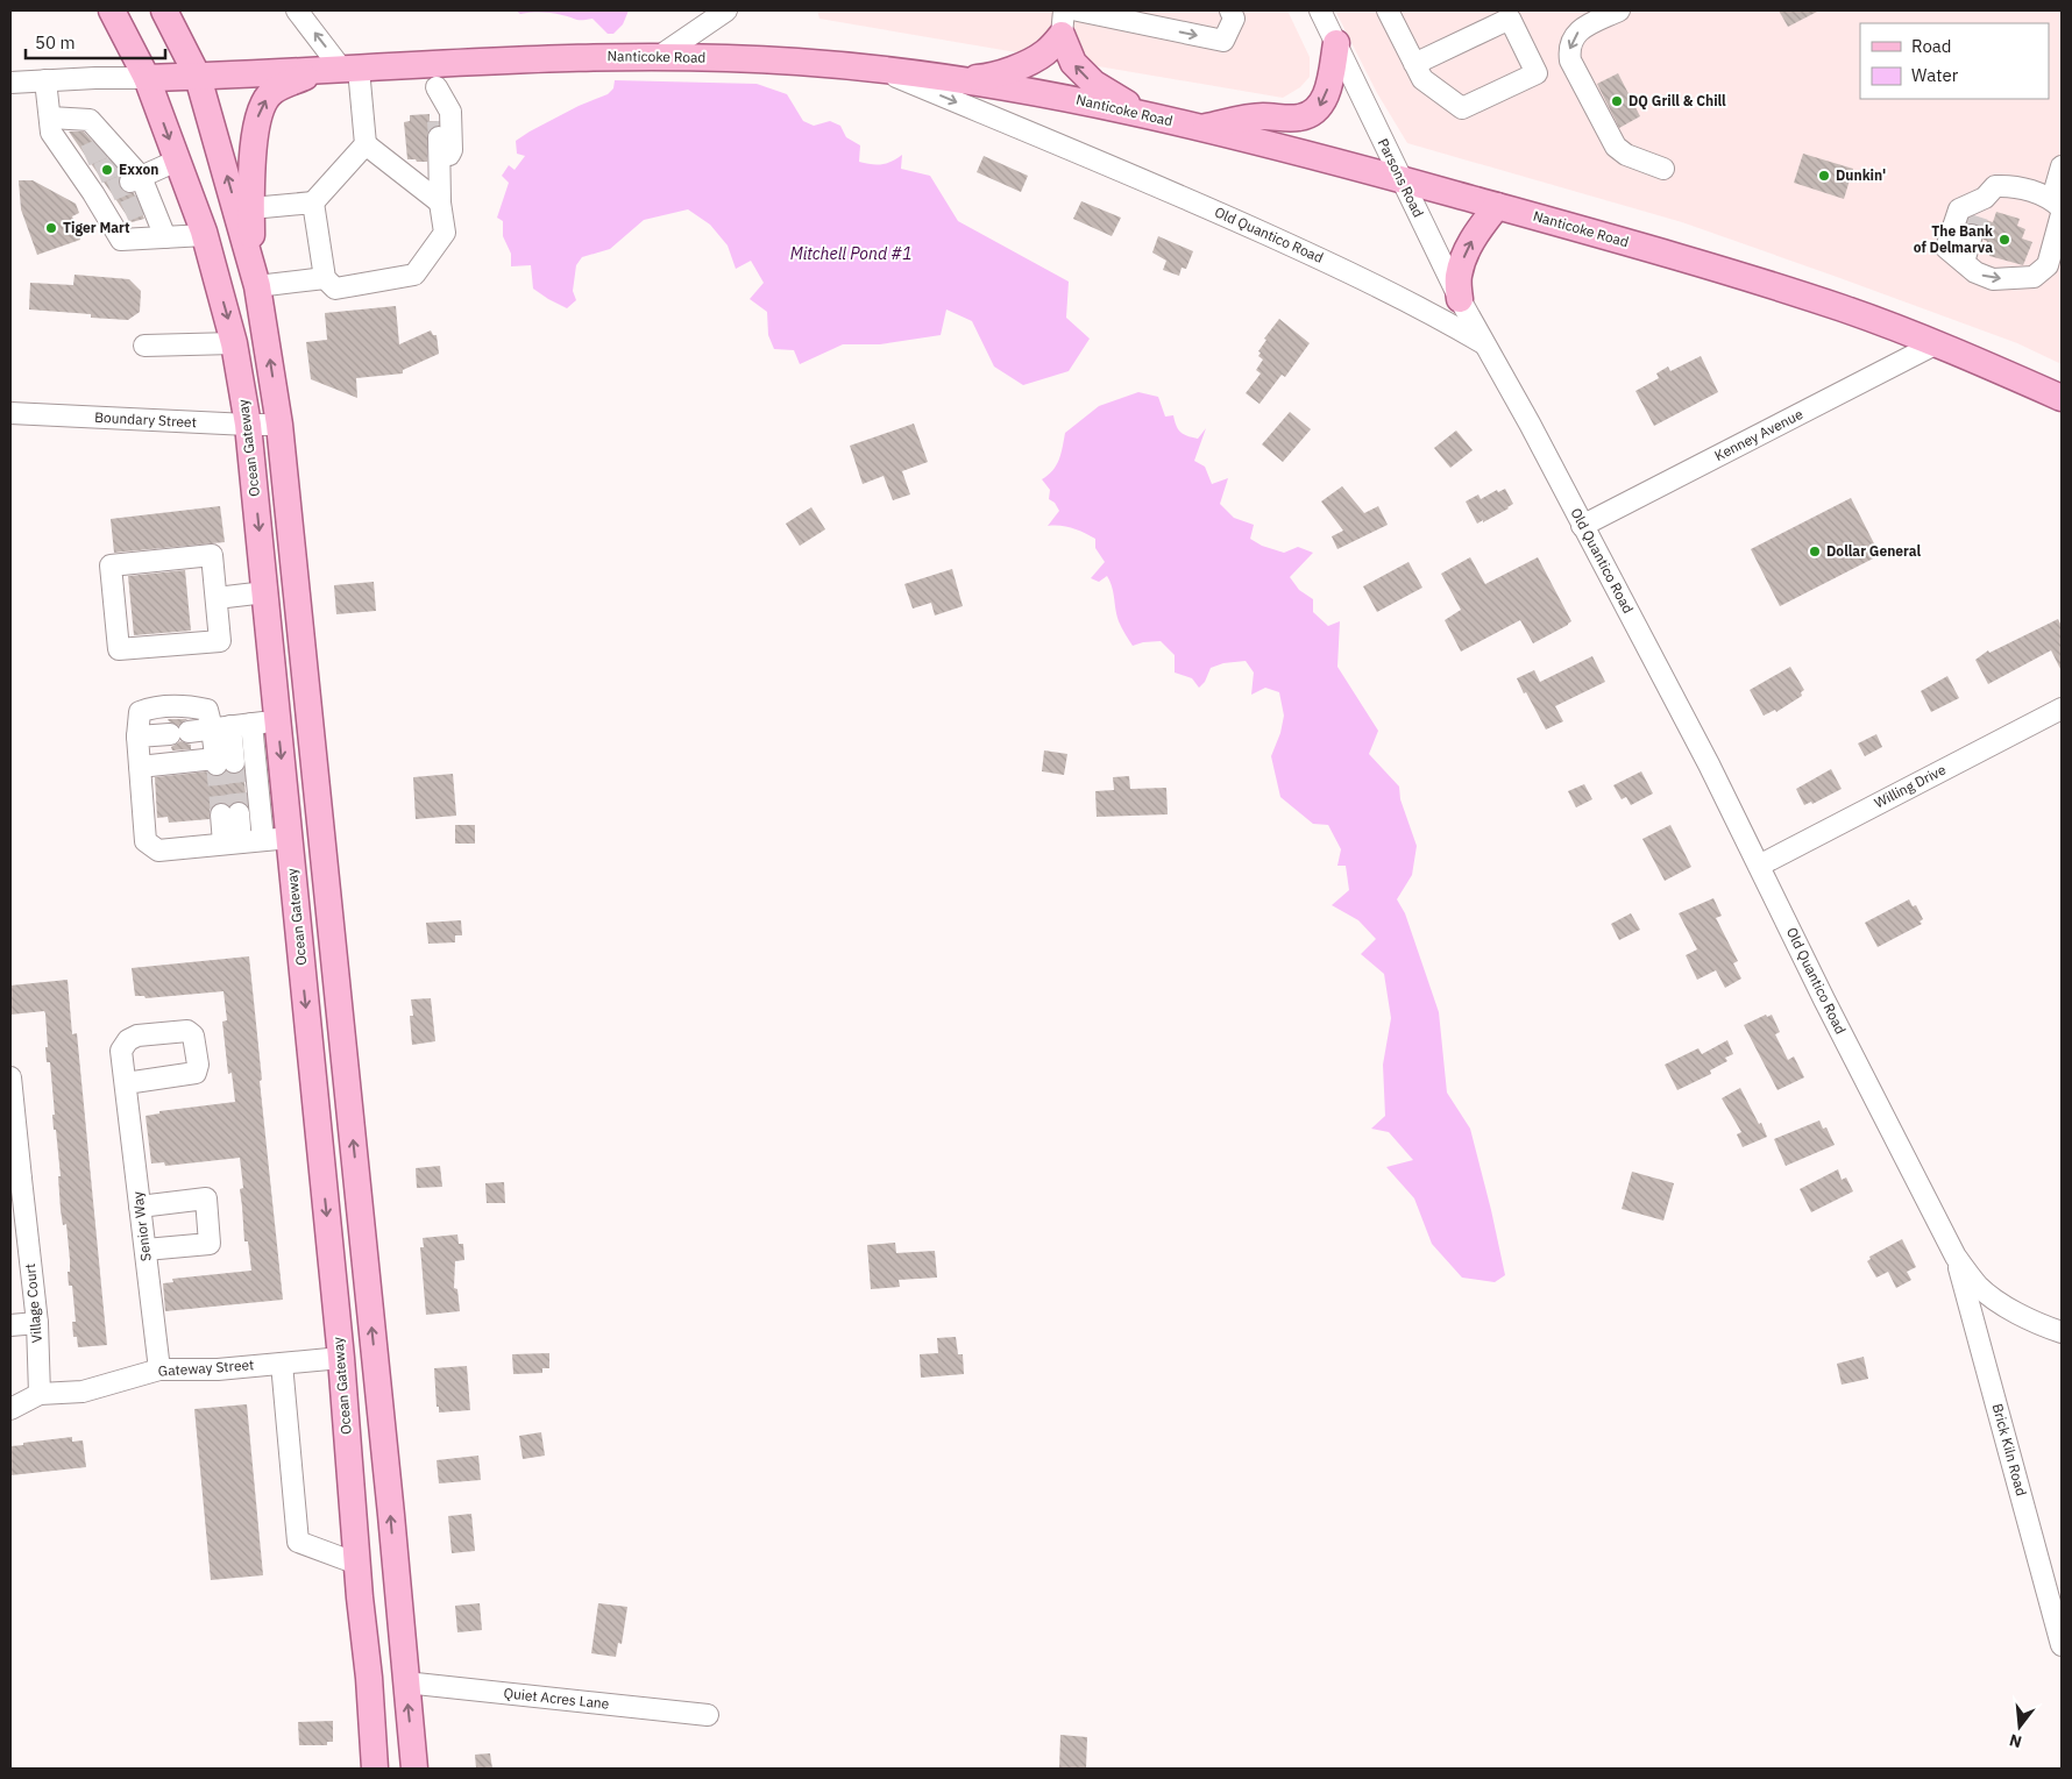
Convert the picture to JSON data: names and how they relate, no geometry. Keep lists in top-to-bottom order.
{
  "streets": {
    "main road": ["Nanticoke Road", "Ocean Gateway"],
    "street": [
      "Parsons Road",
      "Old Quantico Road",
      "Boundary Street",
      "Kenney Avenue",
      "Willing Drive",
      "Senior Way",
      "Village Court",
      "Gateway Street",
      "Brick Kiln Road",
      "Quiet Acres Lane"
    ]
  },
  "crossings": [
    ["Nanticoke Road", "Parsons Road"],
    ["Nanticoke Road", "Old Quantico Road"],
    ["Nanticoke Road", "Kenney Avenue"],
    ["Nanticoke Road", "Ocean Gateway"],
    ["Parsons Road", "Old Quantico Road"],
    ["Old Quantico Road", "Kenney Avenue"],
    ["Old Quantico Road", "Willing Drive"],
    ["Old Quantico Road", "Brick Kiln Road"],
    ["Boundary Street", "Ocean Gateway"],
    ["Ocean Gateway", "Gateway Street"],
    ["Senior Way", "Gateway Street"],
    ["Village Court", "Gateway Street"]
  ],
  "one_way": ["Old Quantico Road"],
  "water": ["Mitchell Pond #1"],
  "places": [
    "DQ Grill & Chill",
    "Exxon",
    "Dunkin'",
    "Tiger Mart",
    "The Bank of Delmarva",
    "Dollar General"
  ],
  "legend": ["Road", "Water"],
  "scale_bar": "50 m",
  "north": "bottom"
}
